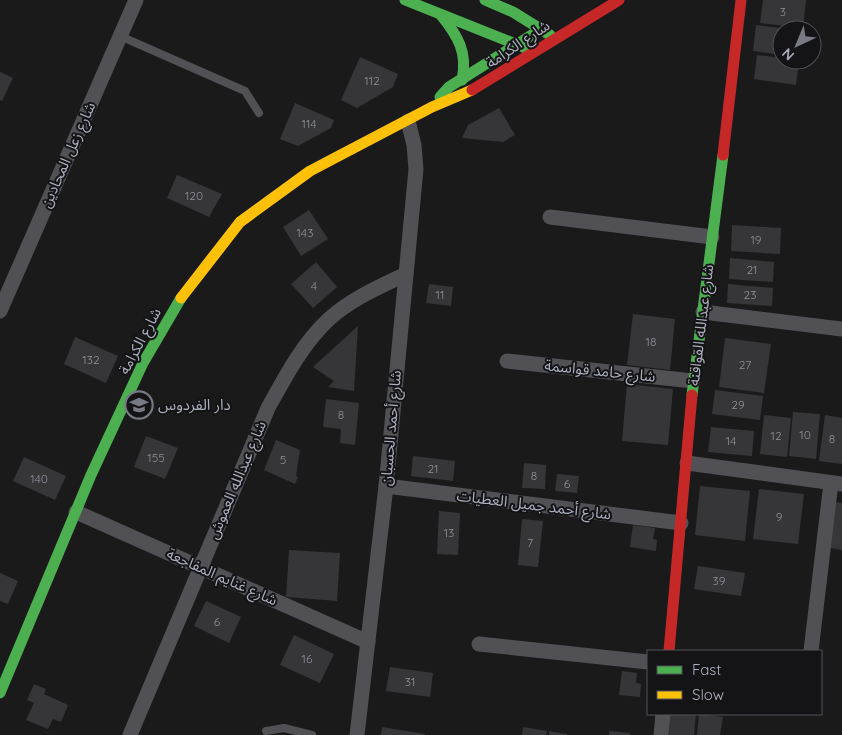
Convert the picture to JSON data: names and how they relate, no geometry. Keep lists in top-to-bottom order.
{
  "streets": {
    "street": [
      "شارع الكرامة",
      "شارع زعل المحادين",
      "شارع عبدالله القواقنة",
      "شارع حامد قواسمة",
      "شارع أحمد الحسبان",
      "شارع عبدالله العموش",
      "شارع أحمد جميل العطيات",
      "شارع غنايم المفاجعة"
    ]
  },
  "crossings": [
    ["شارع الكرامة", "شارع أحمد الحسبان"],
    ["شارع الكرامة", "شارع غنايم المفاجعة"],
    ["شارع عبدالله القواقنة", "شارع حامد قواسمة"],
    ["شارع عبدالله القواقنة", "شارع أحمد جميل العطيات"],
    ["شارع أحمد الحسبان", "شارع عبدالله العموش"],
    ["شارع أحمد الحسبان", "شارع أحمد جميل العطيات"],
    ["شارع أحمد الحسبان", "شارع غنايم المفاجعة"],
    ["شارع عبدالله العموش", "شارع غنايم المفاجعة"]
  ],
  "places": {
    "school or university": ["دار الفردوس"]
  },
  "house_numbers": [
    "3",
    "112",
    "114",
    "120",
    "143",
    "19",
    "21",
    "4",
    "11",
    "23",
    "18",
    "132",
    "27",
    "29",
    "8",
    "10",
    "12",
    "8",
    "14",
    "155",
    "5",
    "21",
    "8",
    "140",
    "6",
    "9",
    "13",
    "7",
    "39",
    "6",
    "16",
    "31"
  ],
  "legend": ["Fast", "Slow"],
  "north": "bottom left"
}
